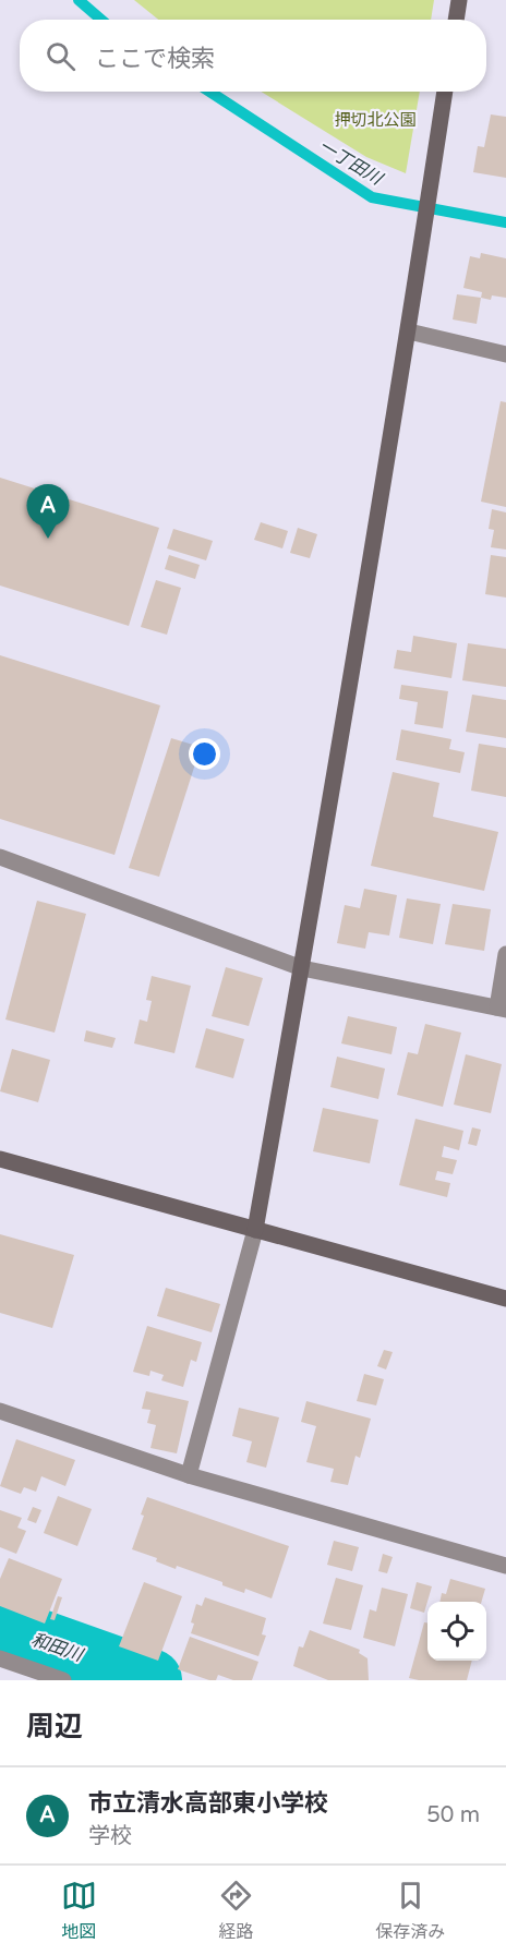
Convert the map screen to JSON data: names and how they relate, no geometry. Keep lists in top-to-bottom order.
{
  "water": ["一丁田川", "和田川"],
  "parks": ["押切北公園"],
  "page": {
    "search": "ここで検索",
    "pins": "A",
    "heading": "周辺",
    "list": [
      {
        "mark": "A",
        "name": "市立清水高部東小学校",
        "note": "学校",
        "value": "50 m"
      }
    ],
    "nav": ["地図", "経路", "保存済み"]
  }
}
